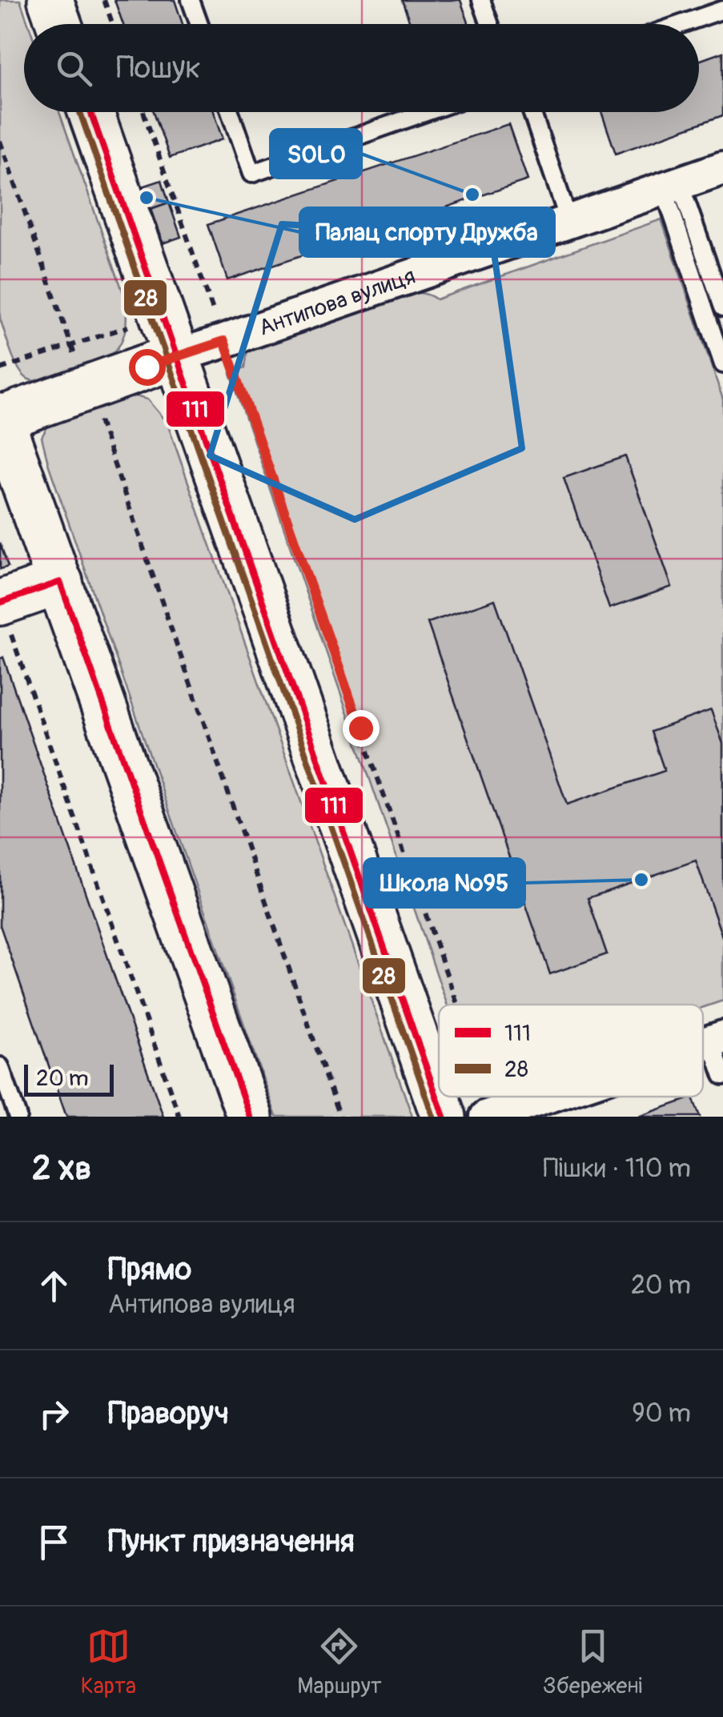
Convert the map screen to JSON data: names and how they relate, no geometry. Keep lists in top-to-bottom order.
{
  "streets": {
    "street": ["Антипова вулиця"]
  },
  "places": ["SOLO", "Палац спорту Дружба", "Школа №95"],
  "lines": ["transit line 111", "transit line 28"],
  "legend": ["111", "28"],
  "scale_bar": "20 m",
  "page": {
    "search": "Пошук",
    "scale": "20 m",
    "heading": ["2 хв", "Пішки · 110 m"],
    "list": [
      ["Прямо", "Антипова вулиця", "20 m"],
      ["Праворуч", "90 m"],
      "Пункт призначення"
    ],
    "nav": ["Карта", "Маршрут", "Збережені"]
  }
}
